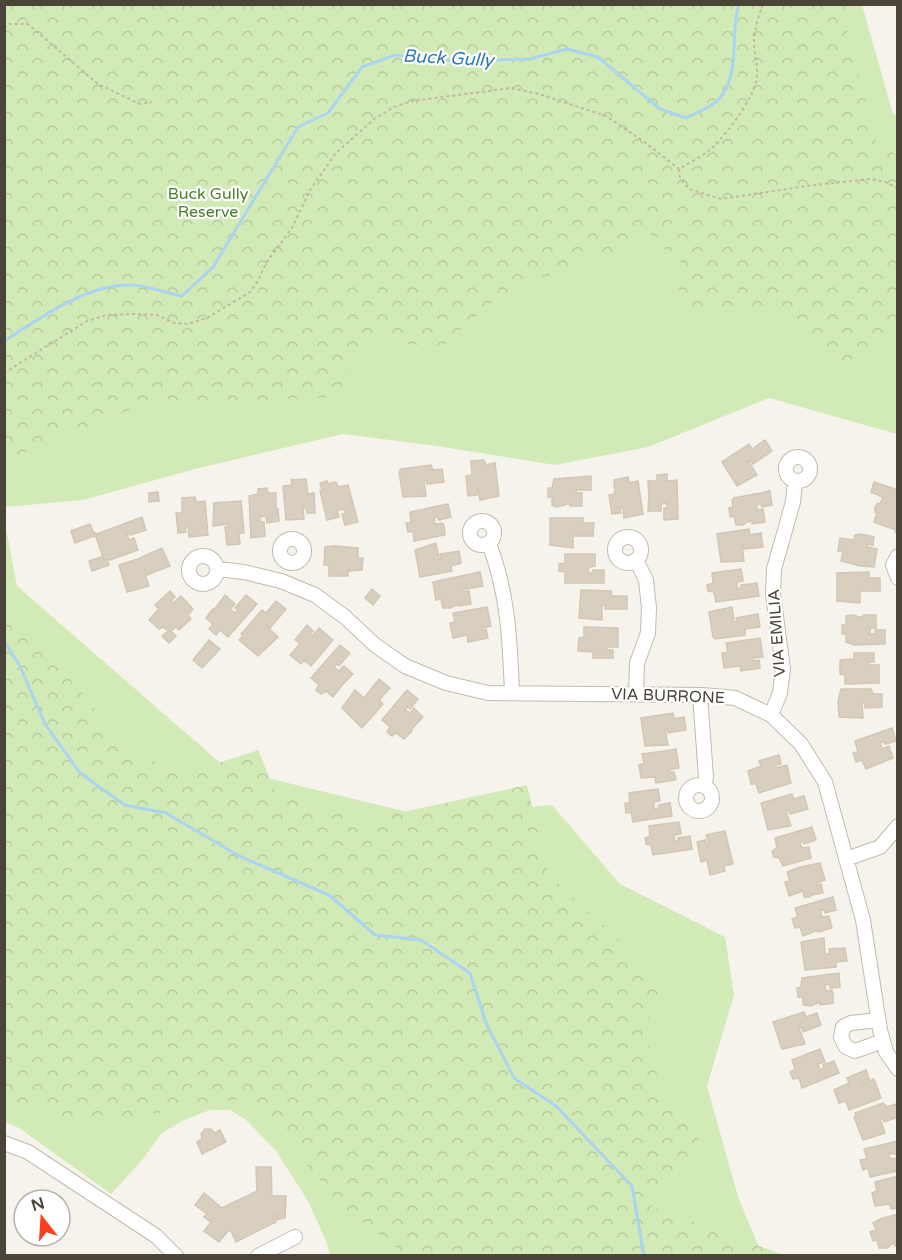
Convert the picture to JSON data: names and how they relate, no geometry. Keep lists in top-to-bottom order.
{
  "streets": {
    "street": ["VIA EMILIA", "VIA BURRONE"]
  },
  "crossings": [
    ["VIA EMILIA", "VIA BURRONE"]
  ],
  "water": ["Buck Gully"],
  "parks": ["Buck Gully Reserve"],
  "north": "top"
}
